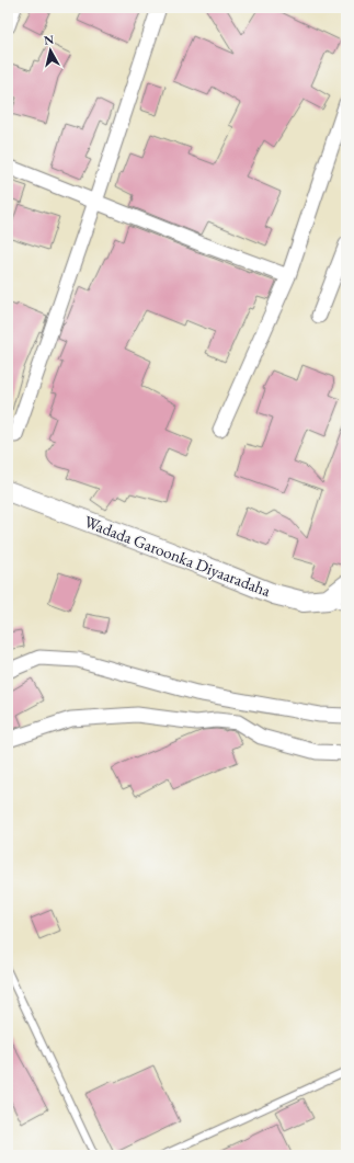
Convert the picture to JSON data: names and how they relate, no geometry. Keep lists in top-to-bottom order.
{
  "streets": {
    "main road": ["Wadada Garoonka Diyaaradaha"]
  },
  "north": "top"
}
